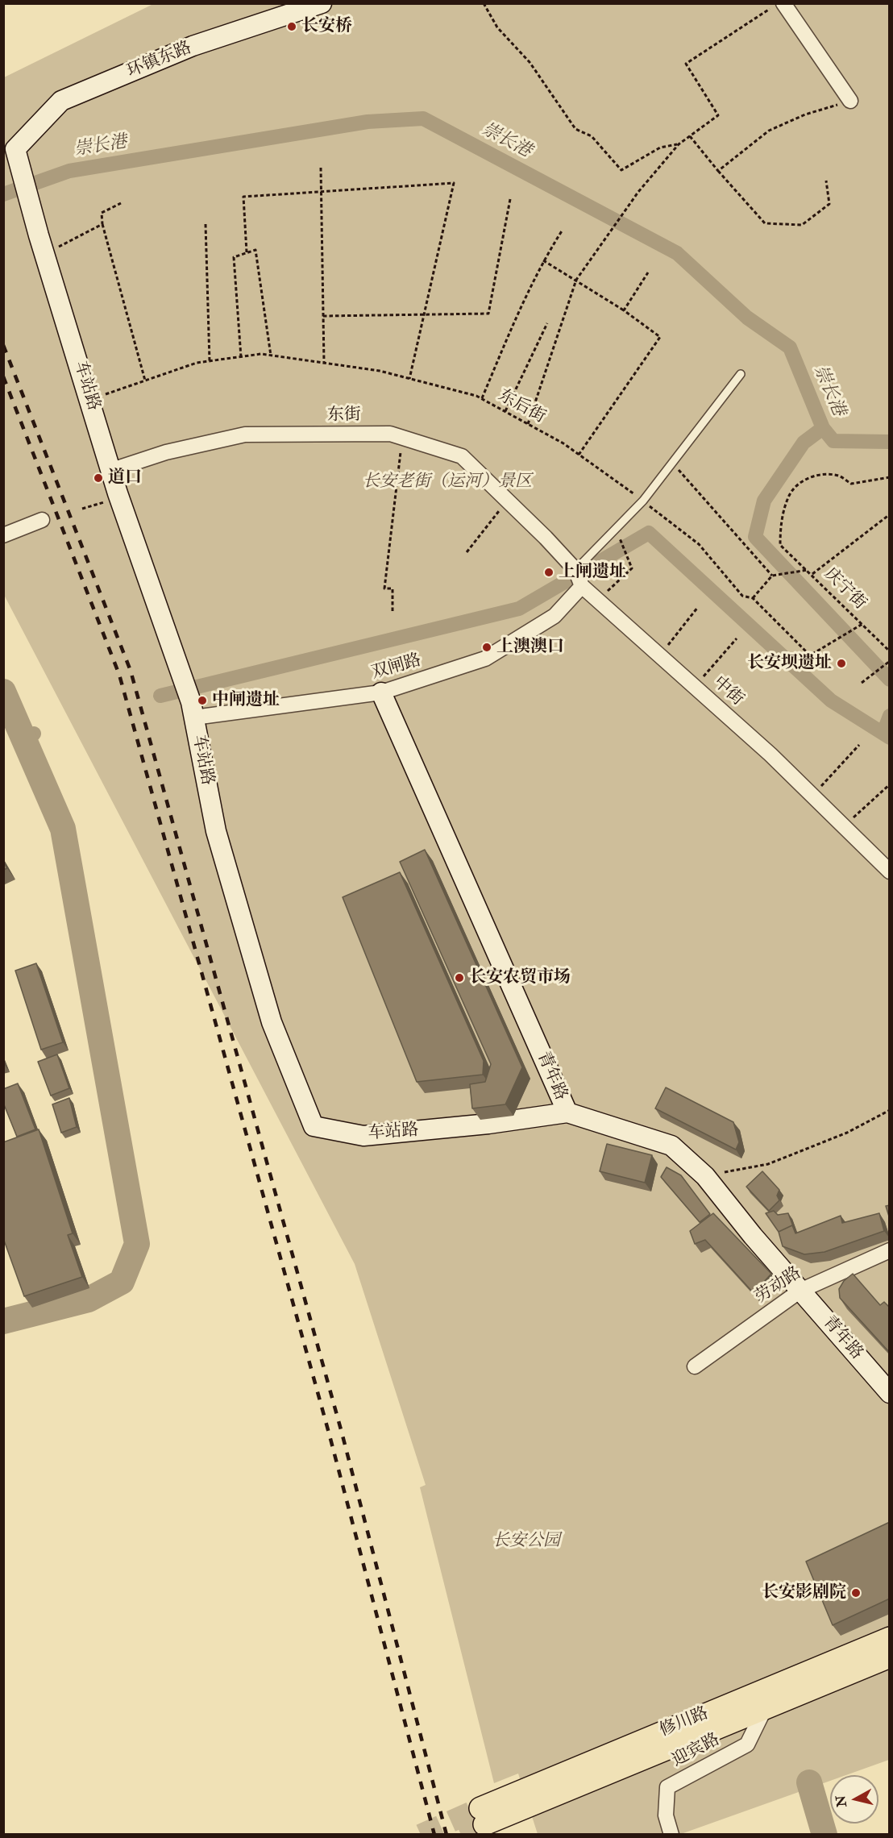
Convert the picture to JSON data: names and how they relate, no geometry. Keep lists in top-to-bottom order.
{
  "streets": {
    "main road": ["修川路"],
    "street": [
      "环镇东路",
      "车站路",
      "东街",
      "双闸路",
      "中街",
      "青年路",
      "劳动路",
      "迎宾路"
    ],
    "path": ["东后街", "庆宁街"]
  },
  "crossings": [
    ["环镇东路", "车站路"],
    ["车站路", "东后街"],
    ["车站路", "东街"],
    ["车站路", "双闸路"],
    ["车站路", "青年路"],
    ["东后街", "庆宁街"],
    ["东街", "中街"],
    ["双闸路", "中街"],
    ["双闸路", "青年路"],
    ["青年路", "劳动路"],
    ["修川路", "迎宾路"]
  ],
  "water": ["崇长港"],
  "parks": ["长安老街（运河）景区", "长安公园"],
  "places": [
    "长安桥",
    "道口",
    "上闸遗址",
    "上澳澳口",
    "长安坝遗址",
    "中闸遗址",
    "长安农贸市场",
    "长安影剧院"
  ],
  "north": "left"
}
